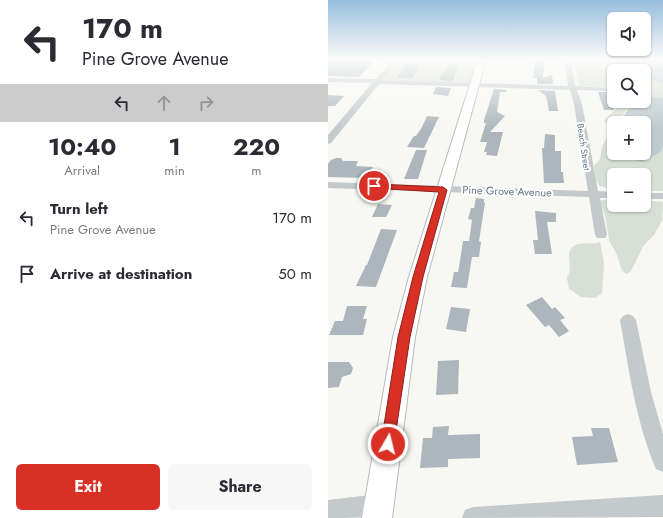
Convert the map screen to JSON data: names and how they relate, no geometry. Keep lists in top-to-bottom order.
{
  "streets": {
    "street": ["Beach Street", "Pine Grove Avenue"]
  },
  "crossings": [
    ["Beach Street", "Pine Grove Avenue"]
  ],
  "page": {
    "turn": ["170 m", "Pine Grove Avenue"],
    "map_buttons": ["+", "−"],
    "eta": [
      "10:40",
      "Arrival",
      "1",
      "min",
      "220",
      "m"
    ],
    "list": [
      {
        "name": "Turn left",
        "note": "Pine Grove Avenue",
        "value": "170 m"
      },
      {
        "name": "Arrive at destination",
        "value": "50 m"
      }
    ],
    "buttons": ["Exit", "Share"]
  }
}
